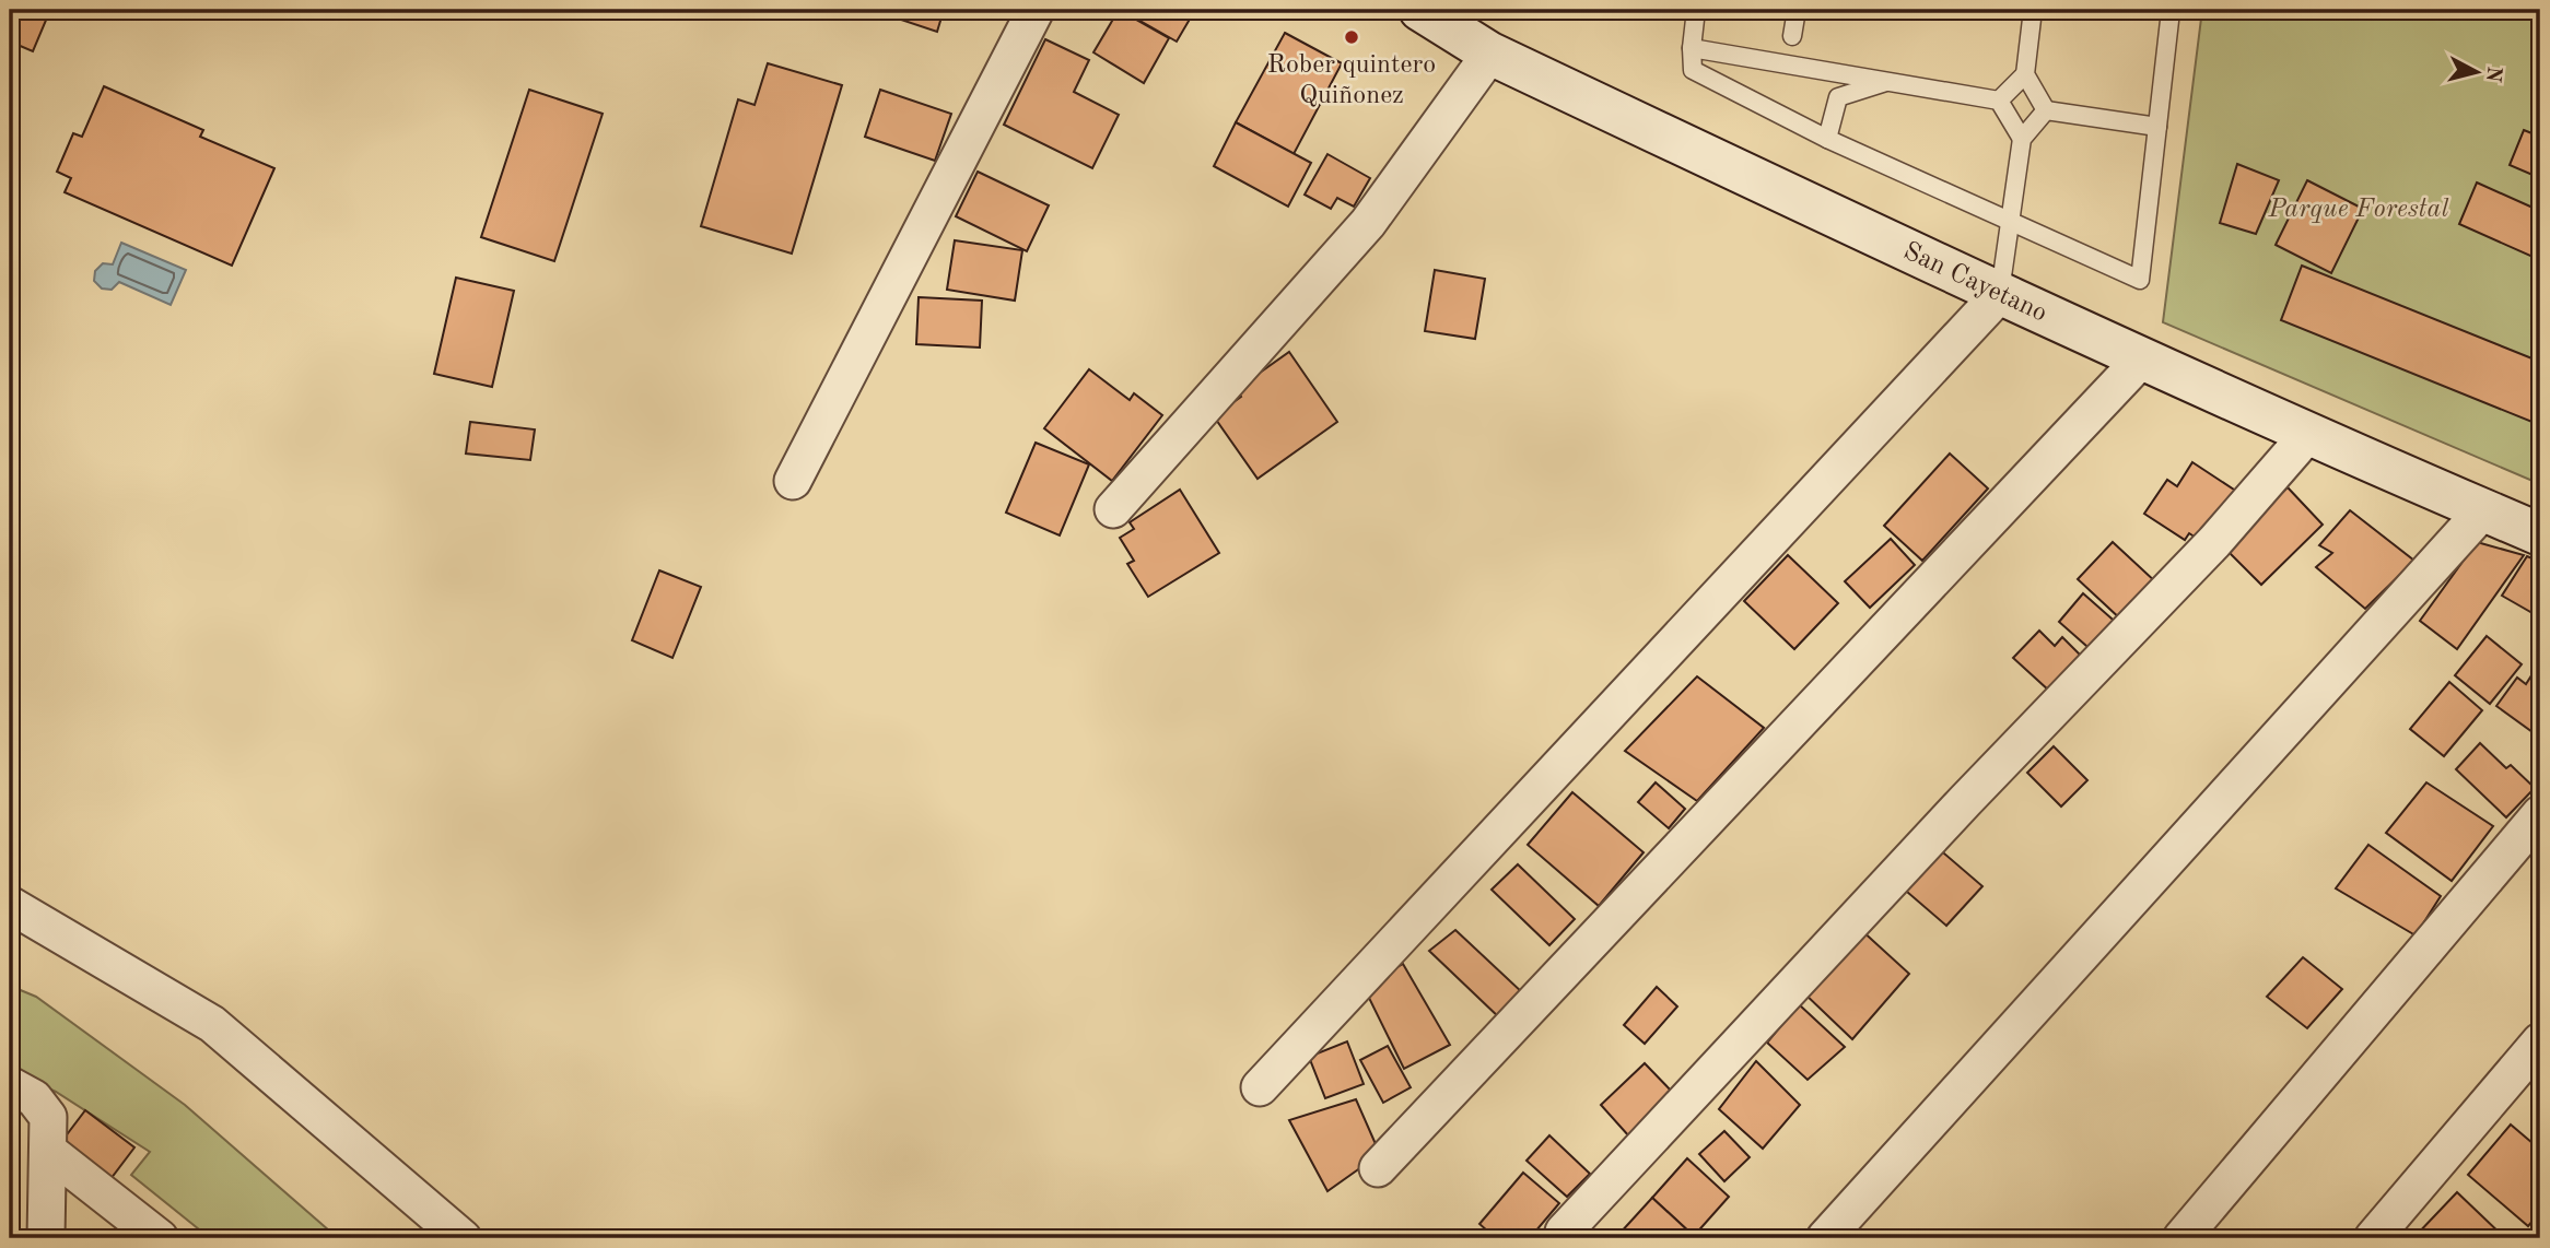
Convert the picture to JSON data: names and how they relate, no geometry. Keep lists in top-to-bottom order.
{
  "streets": {
    "main road": ["San Cayetano"]
  },
  "parks": ["Parque Forestal"],
  "places": ["Rober quintero Quiñonez"],
  "north": "right"
}
